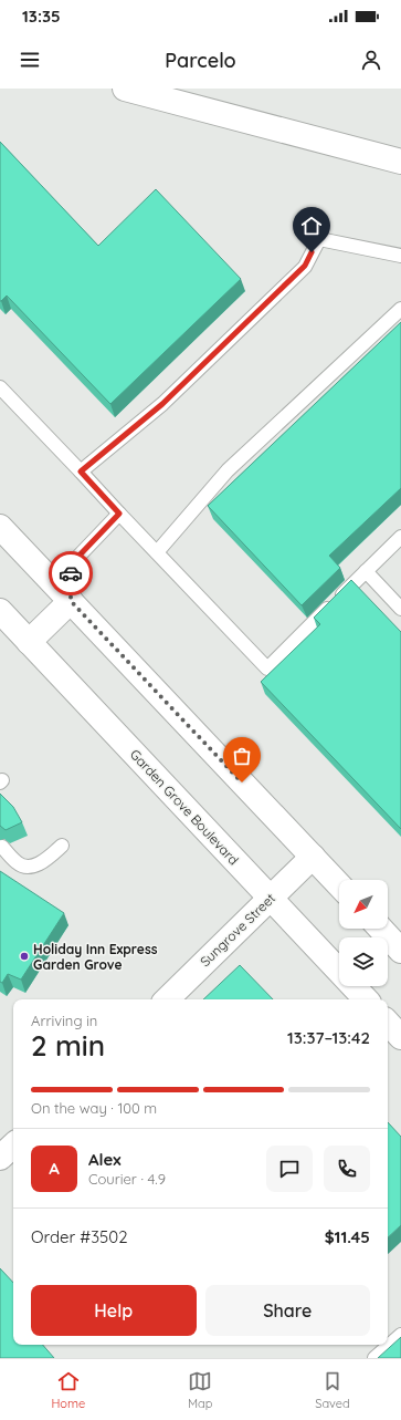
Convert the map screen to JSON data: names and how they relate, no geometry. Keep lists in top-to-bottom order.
{
  "streets": {
    "main road": ["Garden Grove Boulevard", "Sungrove Street"]
  },
  "crossings": [
    ["Garden Grove Boulevard", "Sungrove Street"]
  ],
  "places": ["Holiday Inn Express Garden Grove"],
  "north": "bottom left",
  "page": {
    "status": "13:35",
    "header": "Parcelo",
    "heading": ["2 min", "Arriving in", "13:37–13:42"],
    "panel": [
      "Alex",
      "Courier · 4.9",
      "Order #3502",
      "$11.45"
    ],
    "bar": "On the way · 100 m",
    "round": "A",
    "buttons": ["Help", "Share"],
    "tabs": ["Home", "Map", "Saved"]
  }
}
